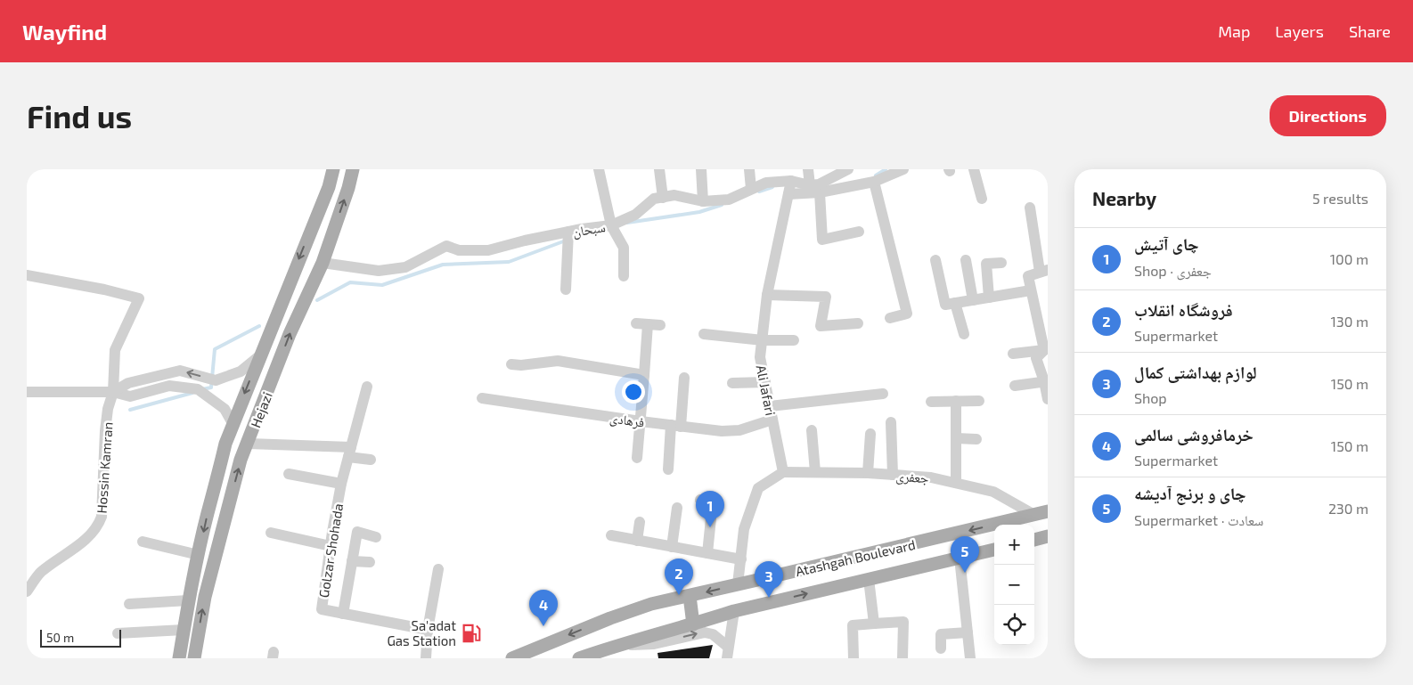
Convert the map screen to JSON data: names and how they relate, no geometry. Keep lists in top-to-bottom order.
{
  "streets": {
    "main road": ["Hejazi", "Atashgah Boulevard"],
    "street": [
      "سبحان",
      "Ali Jafari",
      "فرهادی",
      "Hossin Kamran",
      "جعفری",
      "Golzar Shohada"
    ]
  },
  "crossings": [
    ["سبحان", "Ali Jafari"],
    ["سبحان", "Hejazi"],
    ["Ali Jafari", "فرهادی"],
    ["Ali Jafari", "جعفری"],
    ["جعفری", "Atashgah Boulevard"]
  ],
  "places": {
    "fuel station": ["Sa'adat Gas Station"]
  },
  "scale_bar": "50 m",
  "page": {
    "header": "Wayfind",
    "nav": ["Map", "Layers", "Share"],
    "buttons": "Directions",
    "title": "Find us",
    "heading": ["Nearby", "5 results"],
    "list": [
      {
        "mark": "1",
        "name": "چای آتیش",
        "note": "Shop · جعفری",
        "value": "100 m"
      },
      {
        "mark": "2",
        "name": "فروشگاه انقلاب",
        "note": "Supermarket",
        "value": "130 m"
      },
      {
        "mark": "3",
        "name": "لوازم بهداشتی کمال",
        "note": "Shop",
        "value": "150 m"
      },
      {
        "mark": "4",
        "name": "خرمافروشی سالمی",
        "note": "Supermarket",
        "value": "150 m"
      },
      {
        "mark": "5",
        "name": "چای و برنج آدیشه",
        "note": "Supermarket · سعادت",
        "value": "230 m"
      }
    ],
    "pins": [
      "1",
      "5",
      "2",
      "3",
      "4"
    ],
    "map_buttons": ["+", "−"],
    "scale": "50 m"
  }
}
